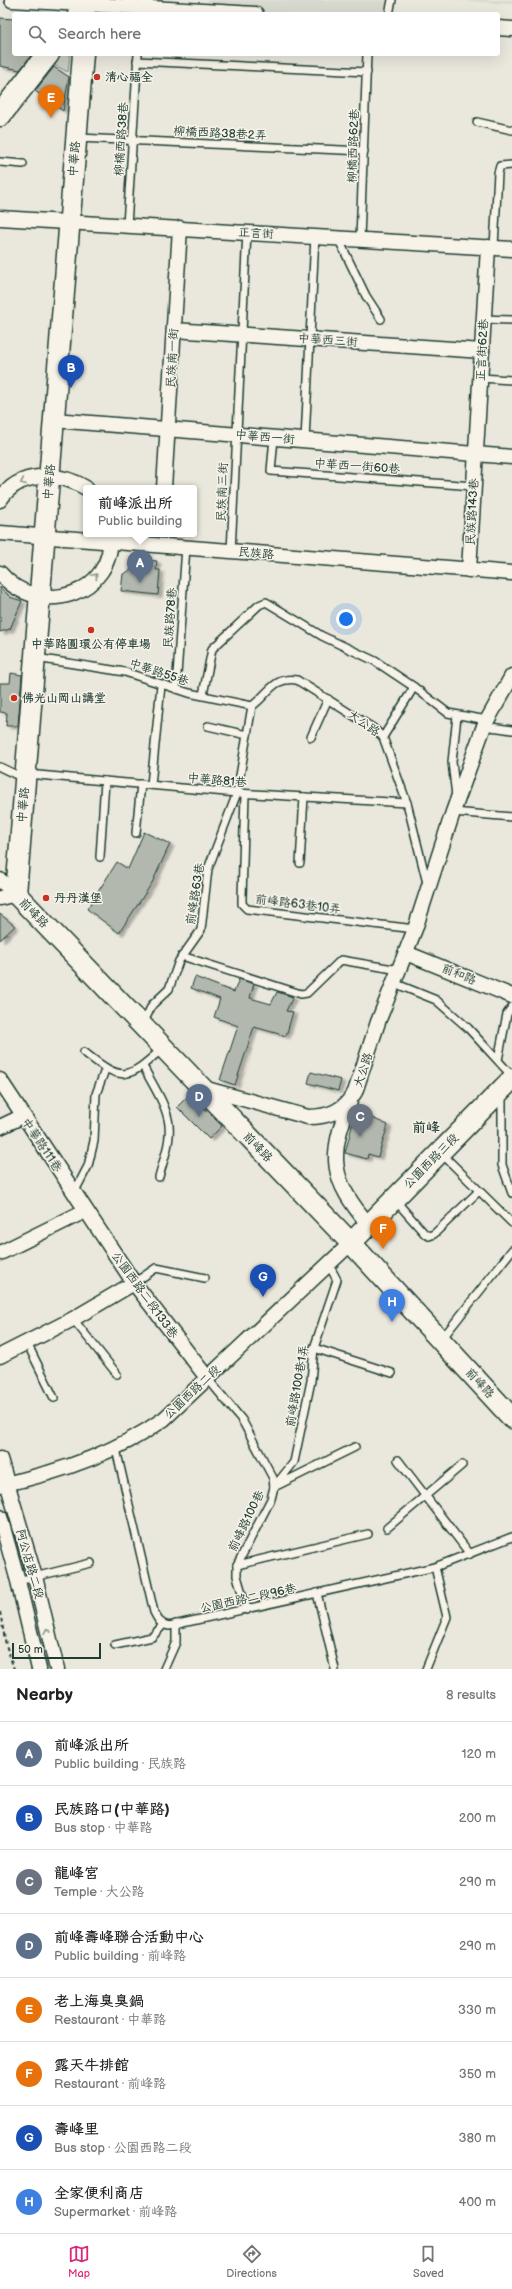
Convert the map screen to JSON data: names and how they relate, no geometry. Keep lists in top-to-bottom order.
{
  "streets": {
    "main road": ["中華路", "前峰路", "公園西路三段"],
    "street": [
      "正言街",
      "中華西三街",
      "正言街62巷",
      "民族南一街",
      "中華西一街",
      "民族路143巷",
      "民族路",
      "大公路",
      "前和路",
      "中華路111巷",
      "公園西路二段133巷",
      "公園西路二段",
      "阿公店路二段"
    ],
    "lane": [
      "柳橋西路38巷2弄",
      "柳橋西路38巷",
      "柳橋西路62巷",
      "中華西一街60巷",
      "民族南三街",
      "民族路78巷",
      "中華路55巷",
      "中華路81巷",
      "前峰路63巷",
      "前峰路63巷10弄",
      "前峰路100巷1弄",
      "前峰路100巷",
      "公園西路二段96巷"
    ]
  },
  "crossings": [
    ["柳橋西路38巷2弄", "柳橋西路38巷"],
    ["柳橋西路38巷2弄", "柳橋西路62巷"],
    ["柳橋西路38巷2弄", "中華路"],
    ["柳橋西路38巷", "正言街"],
    ["柳橋西路62巷", "正言街"],
    ["中華路", "正言街"],
    ["中華路", "中華西一街"],
    ["中華路", "民族路"],
    ["中華路", "中華路55巷"],
    ["中華路", "中華路81巷"],
    ["中華路", "前峰路"],
    ["正言街", "正言街62巷"],
    ["正言街", "民族南一街"],
    ["正言街", "民族南三街"],
    ["中華西三街", "正言街62巷"],
    ["中華西三街", "民族南一街"],
    ["中華西三街", "民族南三街"],
    ["正言街62巷", "中華西一街"],
    ["正言街62巷", "民族路143巷"],
    ["民族南一街", "中華西一街"],
    ["中華西一街", "中華西一街60巷"],
    ["中華西一街", "民族南三街"],
    ["中華西一街", "民族路143巷"],
    ["中華西一街60巷", "民族路143巷"],
    ["民族南三街", "民族路"],
    ["民族路143巷", "民族路"],
    ["民族路", "民族路78巷"],
    ["民族路78巷", "中華路55巷"],
    ["中華路55巷", "大公路"],
    ["中華路55巷", "前峰路63巷"],
    ["大公路", "中華路81巷"],
    ["大公路", "前峰路63巷"],
    ["大公路", "前峰路63巷10弄"],
    ["大公路", "前峰路"],
    ["大公路", "前和路"],
    ["中華路81巷", "前峰路63巷"],
    ["中華路81巷", "前峰路63巷10弄"],
    ["前峰路63巷", "前峰路"],
    ["前峰路", "公園西路三段"],
    ["前峰路", "公園西路二段"],
    ["中華路111巷", "公園西路二段133巷"],
    ["公園西路三段", "公園西路二段"],
    ["公園西路二段133巷", "公園西路二段"],
    ["前峰路100巷1弄", "公園西路二段"],
    ["前峰路100巷1弄", "前峰路100巷"],
    ["公園西路二段", "阿公店路二段"],
    ["前峰路100巷", "公園西路二段96巷"]
  ],
  "districts": ["前峰"],
  "places": [
    "清心福全",
    "中華路圓環公有停車場",
    "佛光山岡山講堂",
    "丹丹漢堡"
  ],
  "scale_bar": "50 m",
  "page": {
    "search": "Search here",
    "pins": [
      "E",
      "B",
      "A",
      "D",
      "C",
      "F",
      "G",
      "H"
    ],
    "popup": ["前峰派出所", "Public building"],
    "scale": "50 m",
    "heading": ["Nearby", "8 results"],
    "list": [
      {
        "mark": "A",
        "name": "前峰派出所",
        "note": "Public building · 民族路",
        "value": "120 m"
      },
      {
        "mark": "B",
        "name": "民族路口(中華路)",
        "note": "Bus stop · 中華路",
        "value": "200 m"
      },
      {
        "mark": "C",
        "name": "龍峰宮",
        "note": "Temple · 大公路",
        "value": "290 m"
      },
      {
        "mark": "D",
        "name": "前峰壽峰聯合活動中心",
        "note": "Public building · 前峰路",
        "value": "290 m"
      },
      {
        "mark": "E",
        "name": "老上海臭臭鍋",
        "note": "Restaurant · 中華路",
        "value": "330 m"
      },
      {
        "mark": "F",
        "name": "露天牛排館",
        "note": "Restaurant · 前峰路",
        "value": "350 m"
      },
      {
        "mark": "G",
        "name": "壽峰里",
        "note": "Bus stop · 公園西路二段",
        "value": "380 m"
      },
      {
        "mark": "H",
        "name": "全家便利商店",
        "note": "Supermarket · 前峰路",
        "value": "400 m"
      }
    ],
    "nav": ["Map", "Directions", "Saved"]
  }
}
